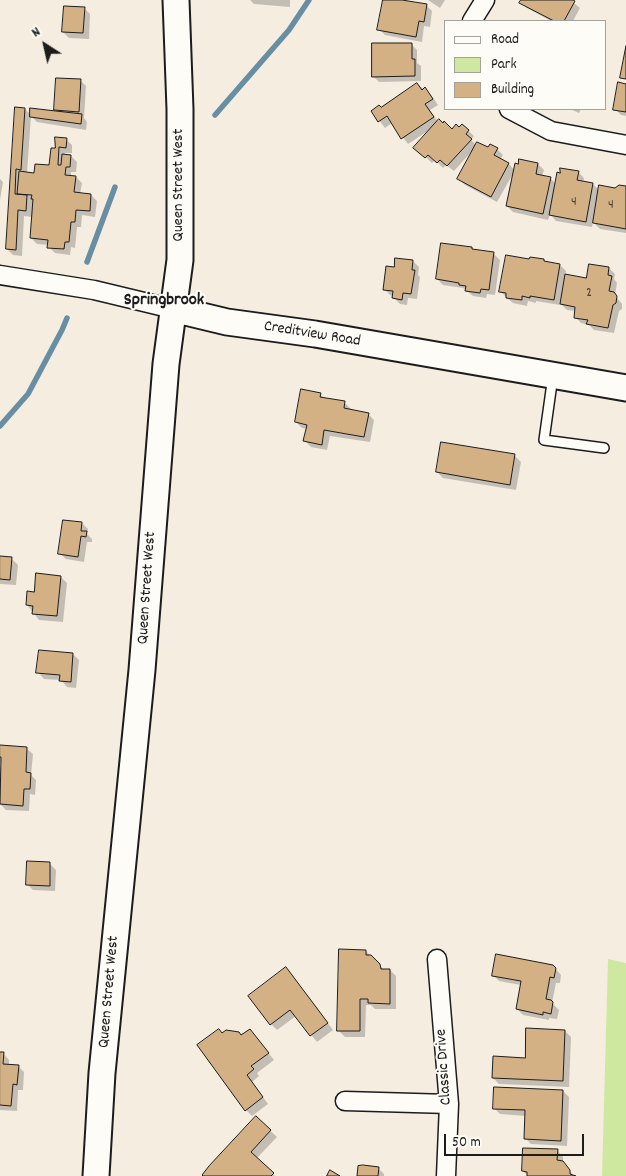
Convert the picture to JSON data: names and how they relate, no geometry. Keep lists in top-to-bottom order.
{
  "streets": {
    "main road": ["Queen Street West", "Creditview Road"],
    "street": ["Classic Drive"]
  },
  "crossings": [
    ["Queen Street West", "Creditview Road"]
  ],
  "districts": ["Springbrook"],
  "house_numbers": ["4", "4", "2"],
  "legend": ["Road", "Park", "Building"],
  "scale_bar": "50 m",
  "north": "top left"
}
